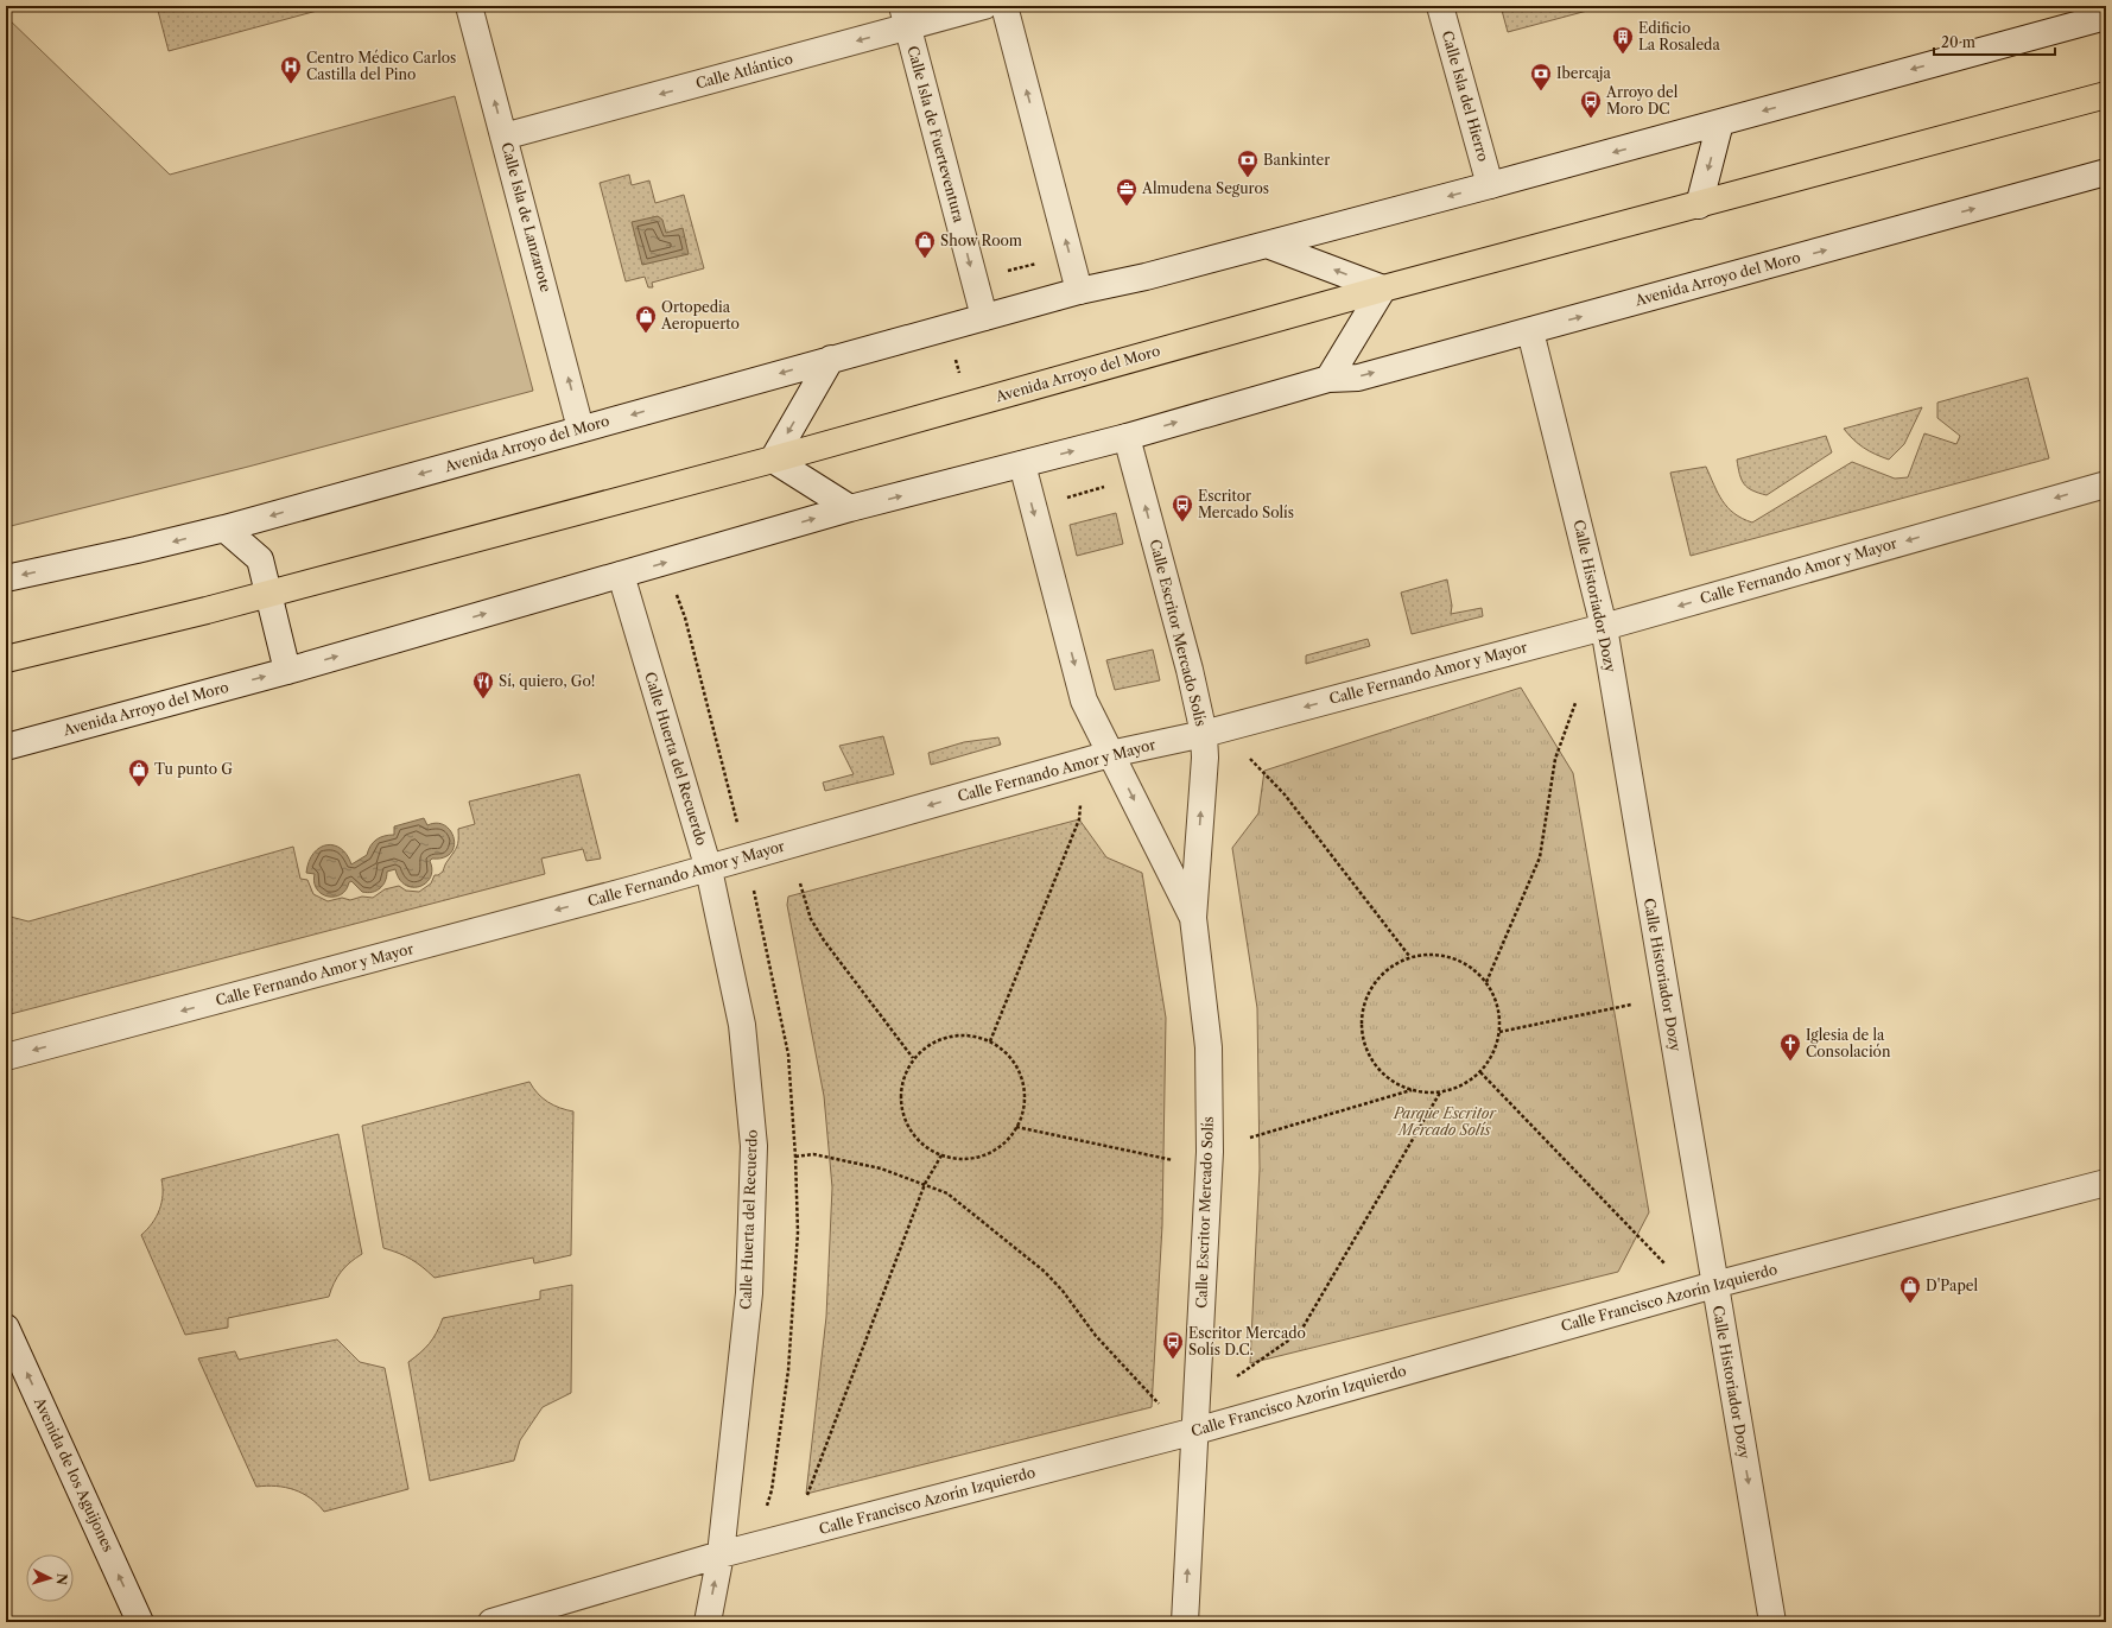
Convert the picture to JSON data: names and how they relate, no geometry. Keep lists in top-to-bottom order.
{
  "streets": {
    "main road": ["Avenida Arroyo del Moro"],
    "street": [
      "Calle Atlántico",
      "Calle Isla del Hierro",
      "Calle Isla de Fuerteventura",
      "Calle Isla de Lanzarote",
      "Calle Fernando Amor y Mayor",
      "Calle Historiador Dozy",
      "Calle Escritor Mercado Solís",
      "Calle Huerta del Recuerdo",
      "Calle Francisco Azorín Izquierdo",
      "Avenida de los Aguijones"
    ]
  },
  "crossings": [
    ["Calle Atlántico", "Calle Isla de Fuerteventura"],
    ["Calle Atlántico", "Calle Isla de Lanzarote"],
    ["Calle Isla del Hierro", "Avenida Arroyo del Moro"],
    ["Calle Isla de Fuerteventura", "Avenida Arroyo del Moro"],
    ["Calle Isla de Lanzarote", "Avenida Arroyo del Moro"],
    ["Avenida Arroyo del Moro", "Calle Historiador Dozy"],
    ["Avenida Arroyo del Moro", "Calle Escritor Mercado Solís"],
    ["Avenida Arroyo del Moro", "Calle Huerta del Recuerdo"],
    ["Calle Fernando Amor y Mayor", "Calle Historiador Dozy"],
    ["Calle Fernando Amor y Mayor", "Calle Escritor Mercado Solís"],
    ["Calle Fernando Amor y Mayor", "Calle Huerta del Recuerdo"],
    ["Calle Historiador Dozy", "Calle Francisco Azorín Izquierdo"],
    ["Calle Escritor Mercado Solís", "Calle Francisco Azorín Izquierdo"],
    ["Calle Huerta del Recuerdo", "Calle Francisco Azorín Izquierdo"]
  ],
  "one_way": [
    "Calle Atlántico",
    "Calle Isla de Lanzarote",
    "Calle Fernando Amor y Mayor",
    "Avenida de los Aguijones"
  ],
  "parks": ["Parque Escritor Mercado Solís"],
  "places": {
    "building": ["Edificio La Rosaleda"],
    "hospital": ["Centro Médico Carlos Castilla del Pino"],
    "bank": ["Ibercaja", "Bankinter"],
    "bus stop": ["Arroyo del Moro DC", "Escritor Mercado Solís", "Escritor Mercado Solís D.C."],
    "office": ["Almudena Seguros"],
    "shop": [
      "Show Room",
      "Ortopedia Aeropuerto",
      "Tu punto G",
      "D'Papel"
    ],
    "restaurant": ["Sí, quiero, Go!"],
    "church": ["Iglesia de la Consolación"]
  },
  "scale_bar": "20 m",
  "north": "right"
}
